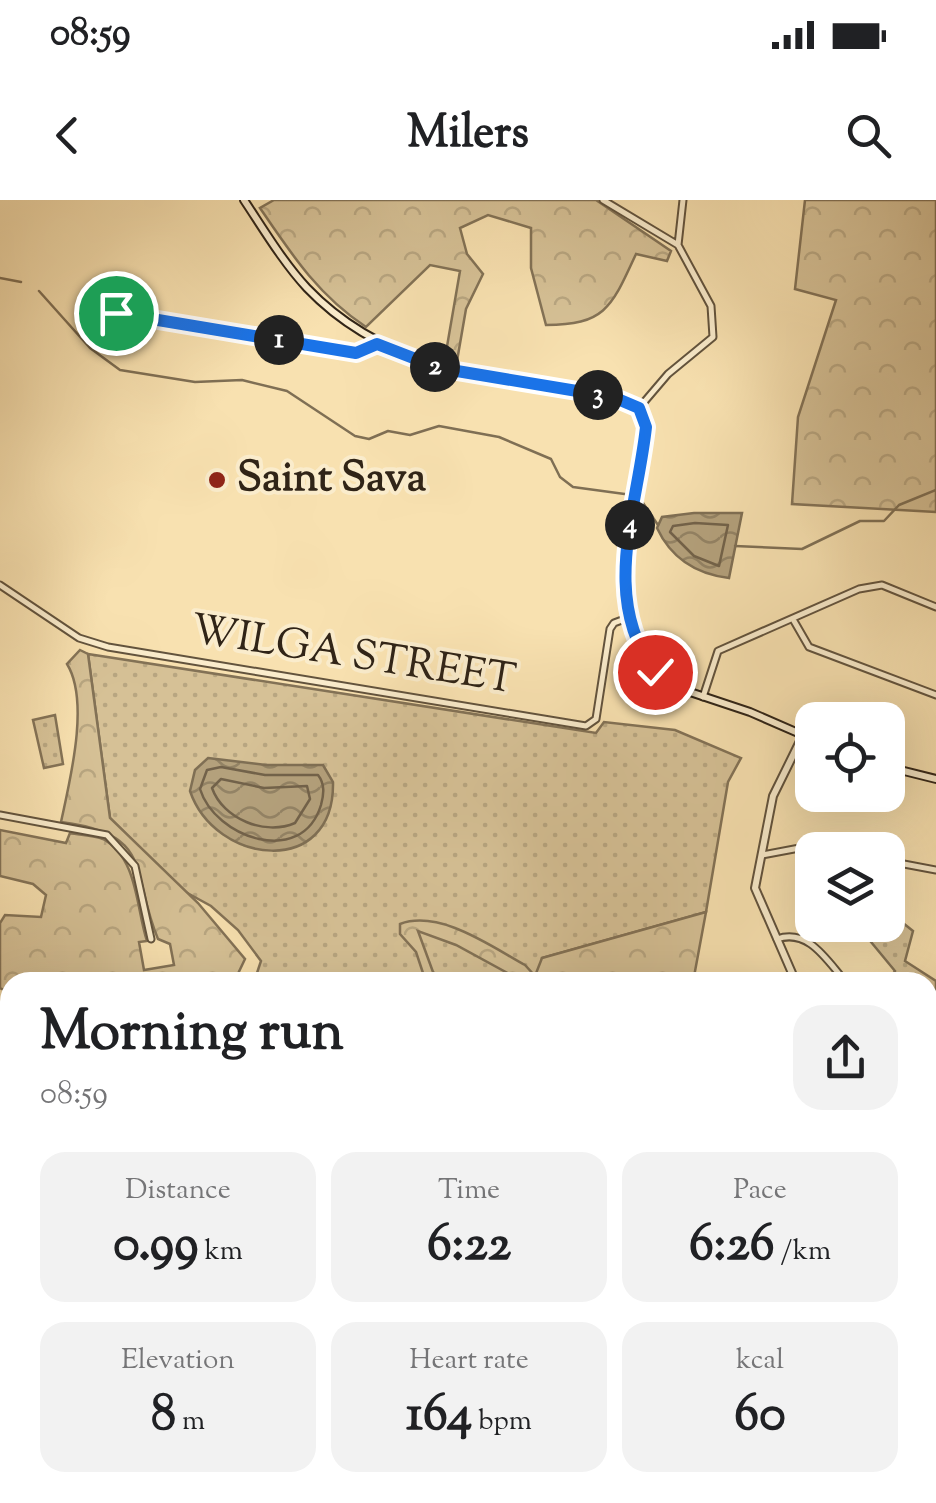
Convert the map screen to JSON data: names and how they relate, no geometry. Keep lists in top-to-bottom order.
{
  "streets": {
    "street": ["WILGA STREET"]
  },
  "places": ["Saint Sava"],
  "page": {
    "status": "08:59",
    "header": "Milers",
    "pins": [
      "1",
      "2",
      "3",
      "4"
    ],
    "heading": ["Morning run", "08:59"],
    "stats": [
      ["Distance", "0.99 km"],
      ["Time", "6:22"],
      ["Pace", "6:26 /km"],
      ["Elevation", "8 m"],
      ["Heart rate", "164 bpm"],
      ["kcal", "60"]
    ]
  }
}
